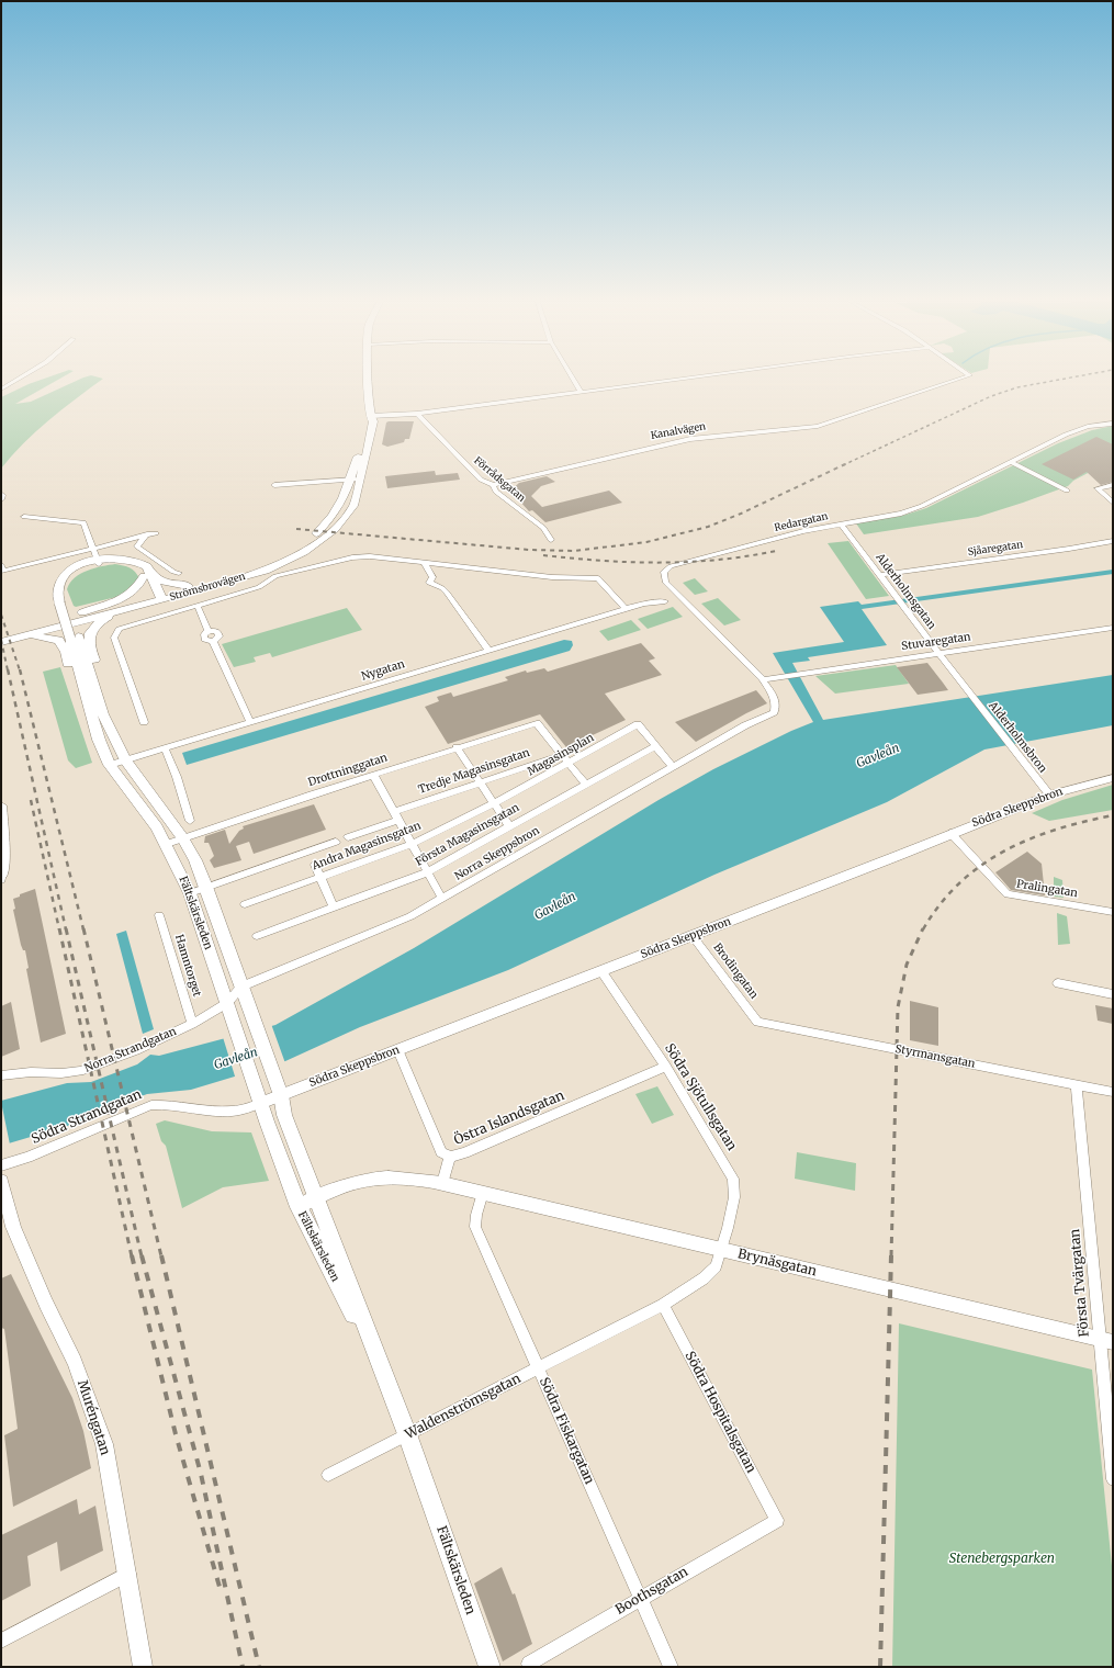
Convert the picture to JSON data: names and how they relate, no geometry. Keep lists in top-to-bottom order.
{
  "streets": {
    "main road": ["Strömsbrovägen", "Fältskärsleden"],
    "street": [
      "Kanalvägen",
      "Förrådsgatan",
      "Redargatan",
      "Sjåaregatan",
      "Alderholmsgatan",
      "Stuvaregatan",
      "Nygatan",
      "Alderholmsbron",
      "Magasinsplan",
      "Drottninggatan",
      "Tredje Magasinsgatan",
      "Södra Skeppsbron",
      "Första Magasinsgatan",
      "Andra Magasinsgatan",
      "Norra Skeppsbron",
      "Pralingatan",
      "Hamntorget",
      "Brodingatan",
      "Norra Strandgatan",
      "Styrmansgatan",
      "Södra Sjötullsgatan",
      "Södra Strandgatan",
      "Östra Islandsgatan",
      "Brynäsgatan",
      "Första Tvärgatan",
      "Waldenströmsgatan",
      "Södra Hospitalsgatan",
      "Muréngatan",
      "Södra Fiskargatan",
      "Boothsgatan"
    ]
  },
  "crossings": [
    ["Kanalvägen", "Förrådsgatan"],
    ["Redargatan", "Alderholmsgatan"],
    ["Redargatan", "Stuvaregatan"],
    ["Redargatan", "Norra Skeppsbron"],
    ["Sjåaregatan", "Alderholmsgatan"],
    ["Strömsbrovägen", "Fältskärsleden"],
    ["Alderholmsgatan", "Stuvaregatan"],
    ["Alderholmsgatan", "Alderholmsbron"],
    ["Nygatan", "Fältskärsleden"],
    ["Alderholmsbron", "Södra Skeppsbron"],
    ["Magasinsplan", "Första Magasinsgatan"],
    ["Magasinsplan", "Andra Magasinsgatan"],
    ["Drottninggatan", "Tredje Magasinsgatan"],
    ["Drottninggatan", "Fältskärsleden"],
    ["Södra Skeppsbron", "Pralingatan"],
    ["Södra Skeppsbron", "Fältskärsleden"],
    ["Södra Skeppsbron", "Brodingatan"],
    ["Södra Skeppsbron", "Södra Sjötullsgatan"],
    ["Södra Skeppsbron", "Södra Strandgatan"],
    ["Södra Skeppsbron", "Östra Islandsgatan"],
    ["Norra Skeppsbron", "Fältskärsleden"],
    ["Norra Skeppsbron", "Norra Strandgatan"],
    ["Fältskärsleden", "Norra Strandgatan"],
    ["Fältskärsleden", "Södra Strandgatan"],
    ["Fältskärsleden", "Brynäsgatan"],
    ["Fältskärsleden", "Waldenströmsgatan"],
    ["Hamntorget", "Norra Strandgatan"],
    ["Brodingatan", "Styrmansgatan"],
    ["Styrmansgatan", "Första Tvärgatan"],
    ["Södra Sjötullsgatan", "Östra Islandsgatan"],
    ["Södra Sjötullsgatan", "Brynäsgatan"],
    ["Södra Sjötullsgatan", "Waldenströmsgatan"],
    ["Brynäsgatan", "Första Tvärgatan"],
    ["Brynäsgatan", "Waldenströmsgatan"],
    ["Brynäsgatan", "Södra Fiskargatan"],
    ["Waldenströmsgatan", "Södra Hospitalsgatan"],
    ["Waldenströmsgatan", "Södra Fiskargatan"],
    ["Södra Hospitalsgatan", "Boothsgatan"],
    ["Södra Fiskargatan", "Boothsgatan"]
  ],
  "water": ["Gavleån"],
  "parks": ["Stenebergsparken"]
}
